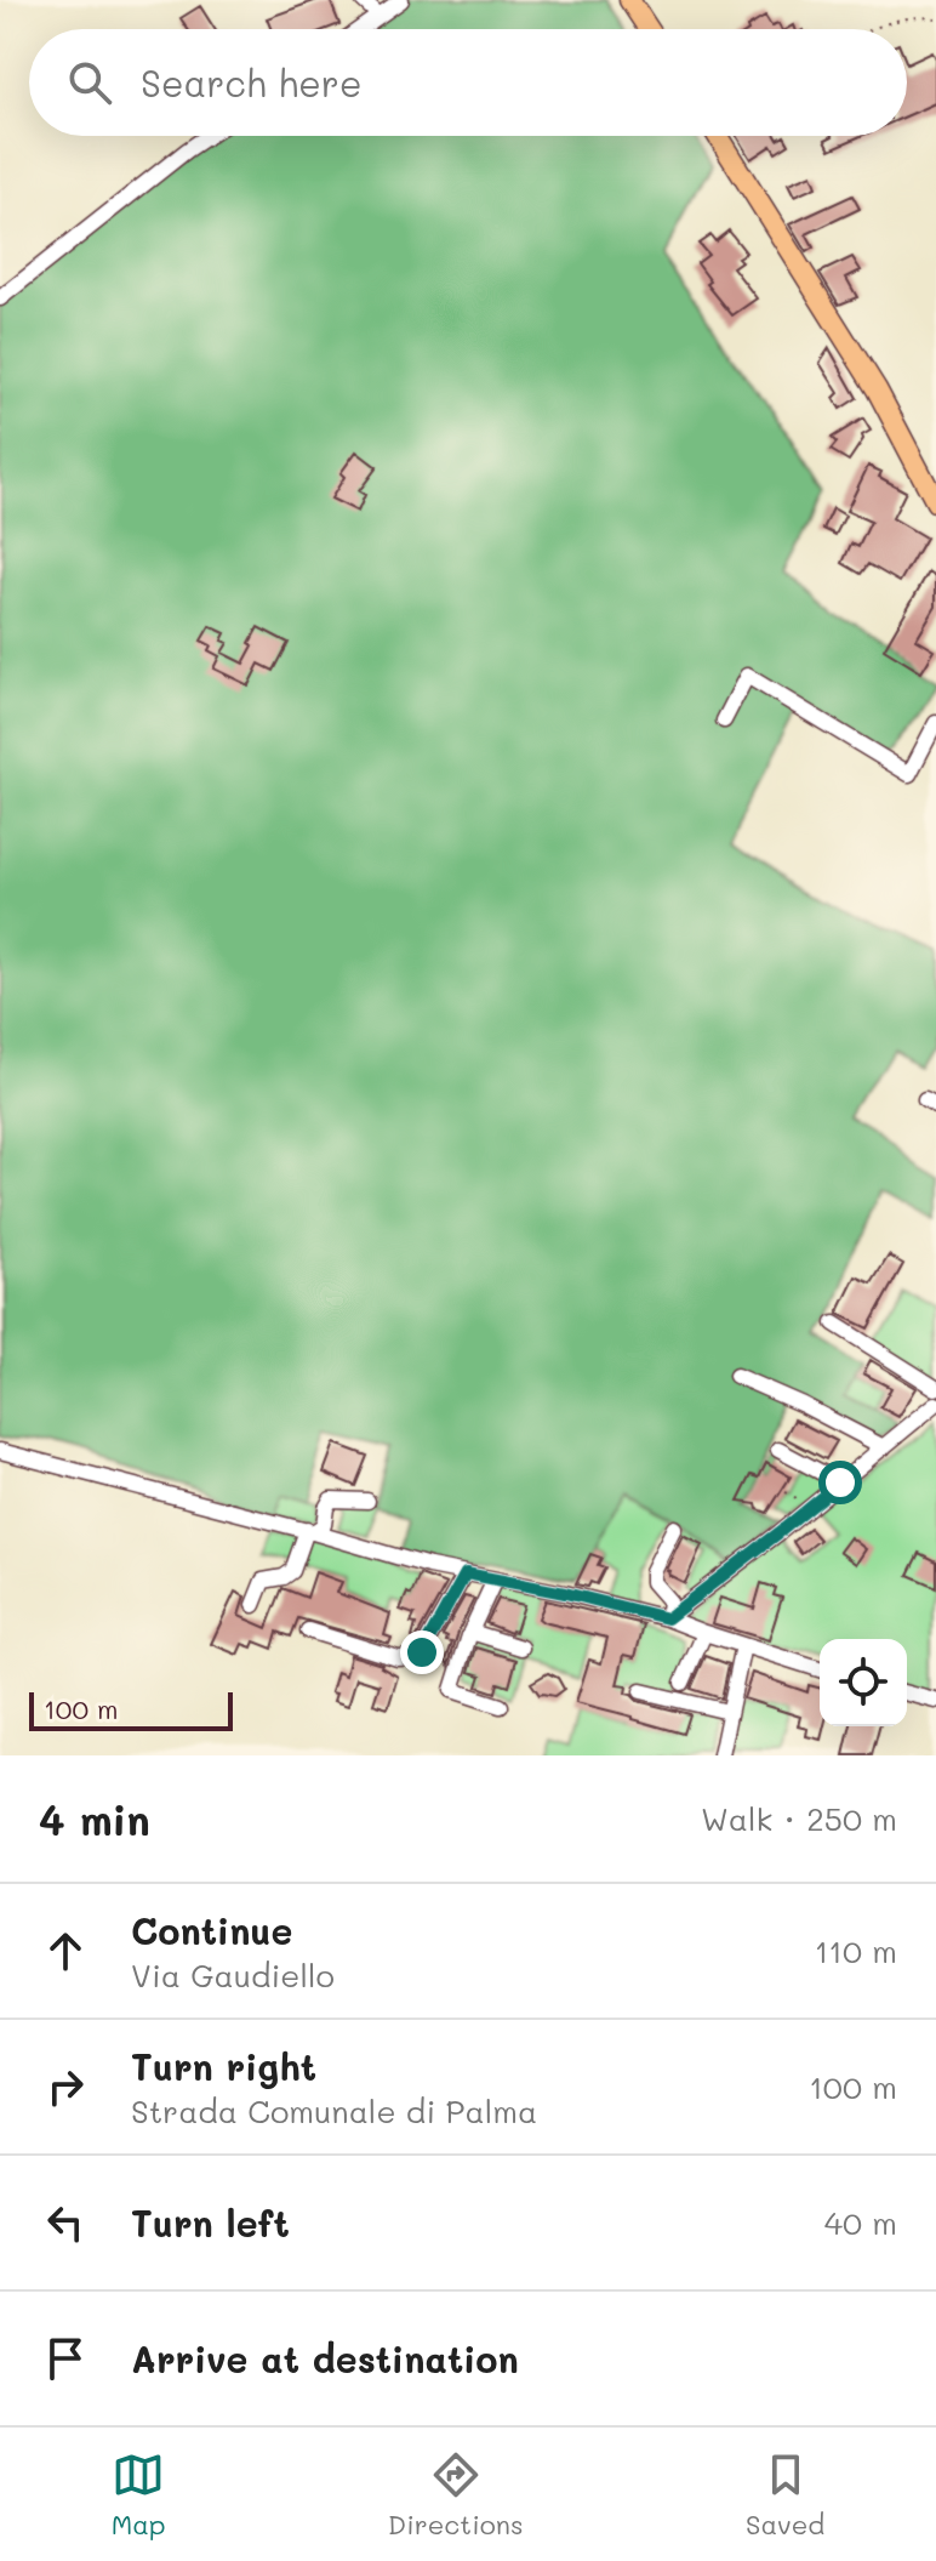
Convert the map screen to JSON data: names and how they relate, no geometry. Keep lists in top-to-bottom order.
{
  "scale_bar": "100 m",
  "page": {
    "search": "Search here",
    "scale": "100 m",
    "heading": ["4 min", "Walk · 250 m"],
    "list": [
      ["Continue", "Via Gaudiello", "110 m"],
      ["Turn right", "Strada Comunale di Palma", "100 m"],
      ["Turn left", "40 m"],
      "Arrive at destination"
    ],
    "nav": ["Map", "Directions", "Saved"]
  }
}
